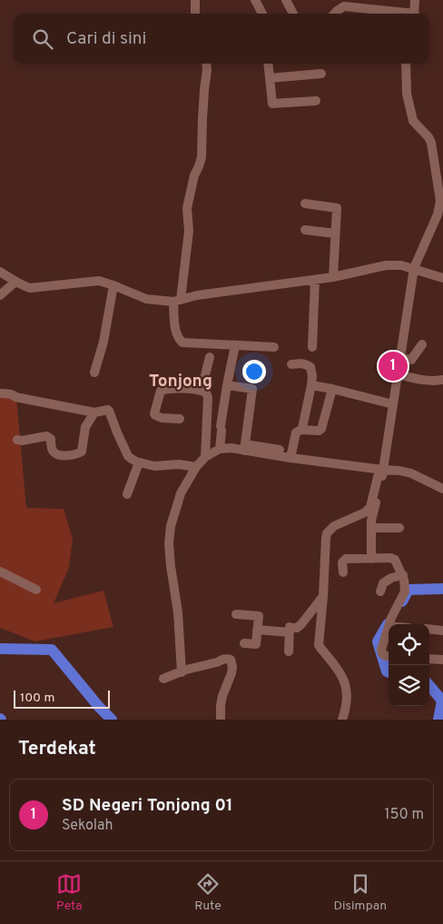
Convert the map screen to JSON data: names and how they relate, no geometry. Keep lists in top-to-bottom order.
{
  "districts": ["Tonjong"],
  "scale_bar": "100 m",
  "page": {
    "search": "Cari di sini",
    "pins": "1",
    "scale": "100 m",
    "heading": "Terdekat",
    "list": [
      {
        "mark": "1",
        "name": "SD Negeri Tonjong 01",
        "note": "Sekolah",
        "value": "150 m"
      }
    ],
    "nav": ["Peta", "Rute", "Disimpan"]
  }
}
